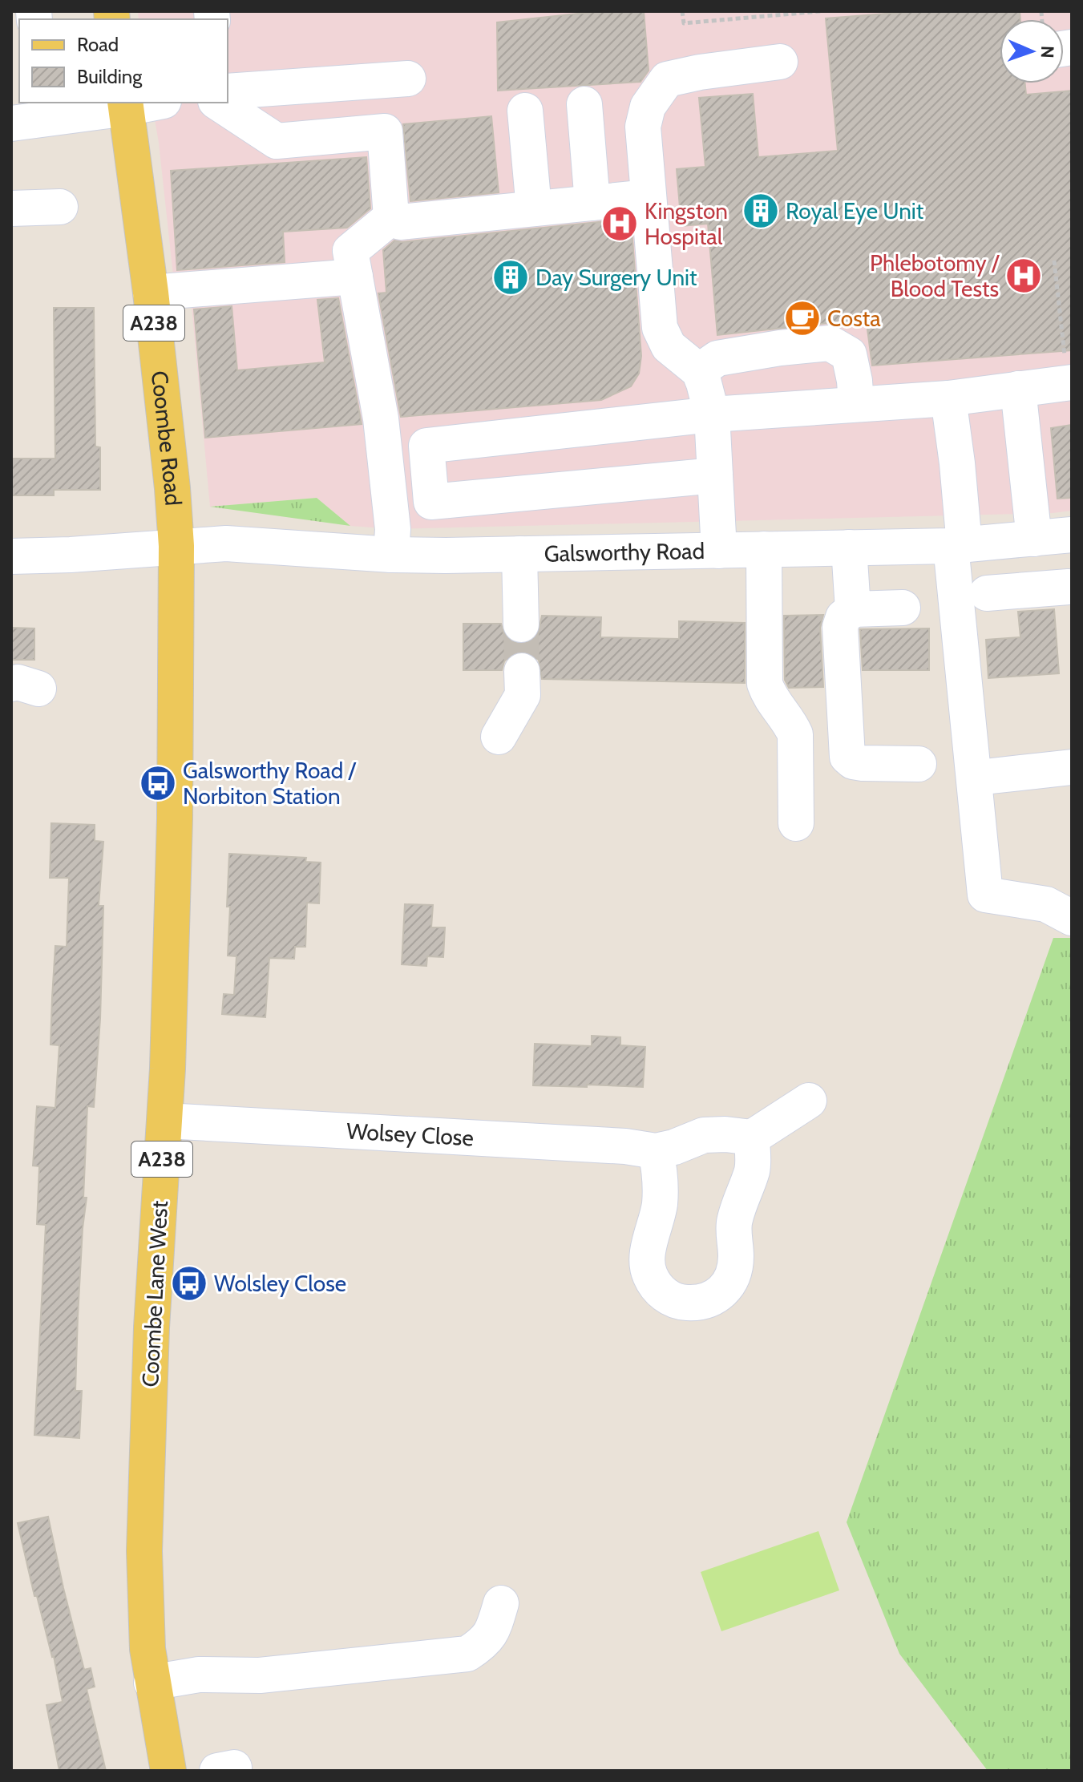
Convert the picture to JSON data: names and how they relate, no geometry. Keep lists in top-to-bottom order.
{
  "streets": {
    "main road": ["A238", "Coombe Road", "Coombe Lane West"],
    "street": ["Galsworthy Road", "Wolsey Close"]
  },
  "crossings": [
    ["Coombe Road", "Galsworthy Road"],
    ["Coombe Road", "Coombe Lane West"],
    ["Galsworthy Road", "Coombe Lane West"],
    ["Wolsey Close", "Coombe Lane West"]
  ],
  "places": {
    "building": ["Royal Eye Unit", "Day Surgery Unit"],
    "hospital": ["Kingston Hospital", "Phlebotomy / Blood Tests"],
    "cafe": ["Costa"],
    "bus stop": ["Galsworthy Road / Norbiton Station", "Wolsley Close"]
  },
  "legend": ["Road", "Building"],
  "north": "right"
}
